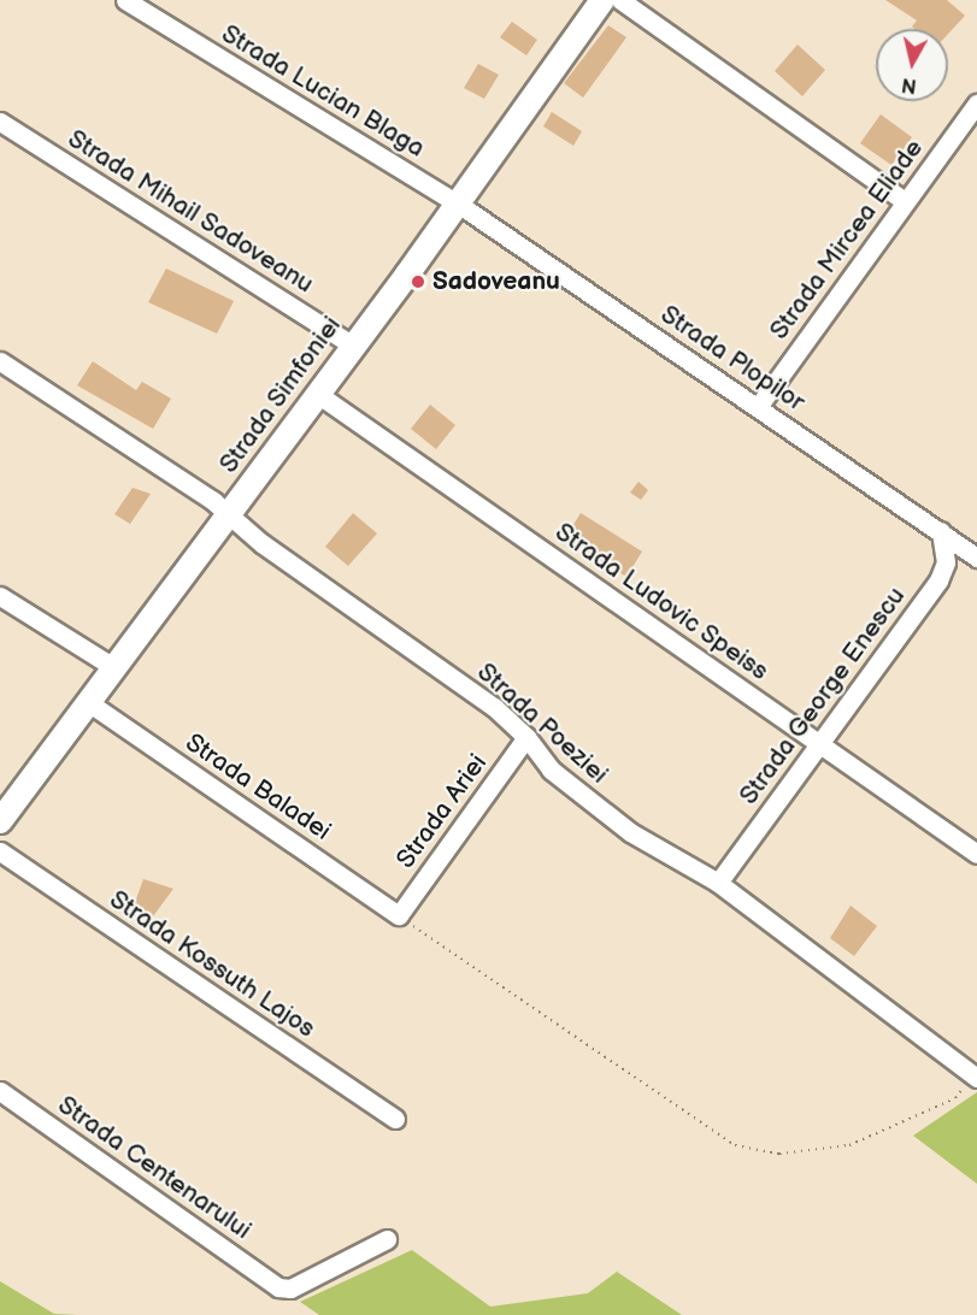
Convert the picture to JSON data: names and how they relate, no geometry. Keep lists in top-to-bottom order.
{
  "streets": {
    "street": [
      "Strada Lucian Blaga",
      "Strada Mihail Sadoveanu",
      "Strada Mircea Eliade",
      "Strada Plopilor",
      "Strada Simfoniei",
      "Strada Ludovic Speiss",
      "Strada George Enescu",
      "Strada Poeziei",
      "Strada Baladei",
      "Strada Ariei",
      "Strada Kossuth Lajos",
      "Strada Centenarului"
    ]
  },
  "crossings": [
    ["Strada Lucian Blaga", "Strada Plopilor"],
    ["Strada Lucian Blaga", "Strada Simfoniei"],
    ["Strada Mihail Sadoveanu", "Strada Simfoniei"],
    ["Strada Mircea Eliade", "Strada Plopilor"],
    ["Strada Plopilor", "Strada Simfoniei"],
    ["Strada Plopilor", "Strada George Enescu"],
    ["Strada Simfoniei", "Strada Ludovic Speiss"],
    ["Strada Simfoniei", "Strada Poeziei"],
    ["Strada Simfoniei", "Strada Baladei"],
    ["Strada Ludovic Speiss", "Strada George Enescu"],
    ["Strada George Enescu", "Strada Poeziei"],
    ["Strada Poeziei", "Strada Ariei"],
    ["Strada Baladei", "Strada Ariei"]
  ],
  "places": ["Sadoveanu"],
  "north": "bottom"
}
